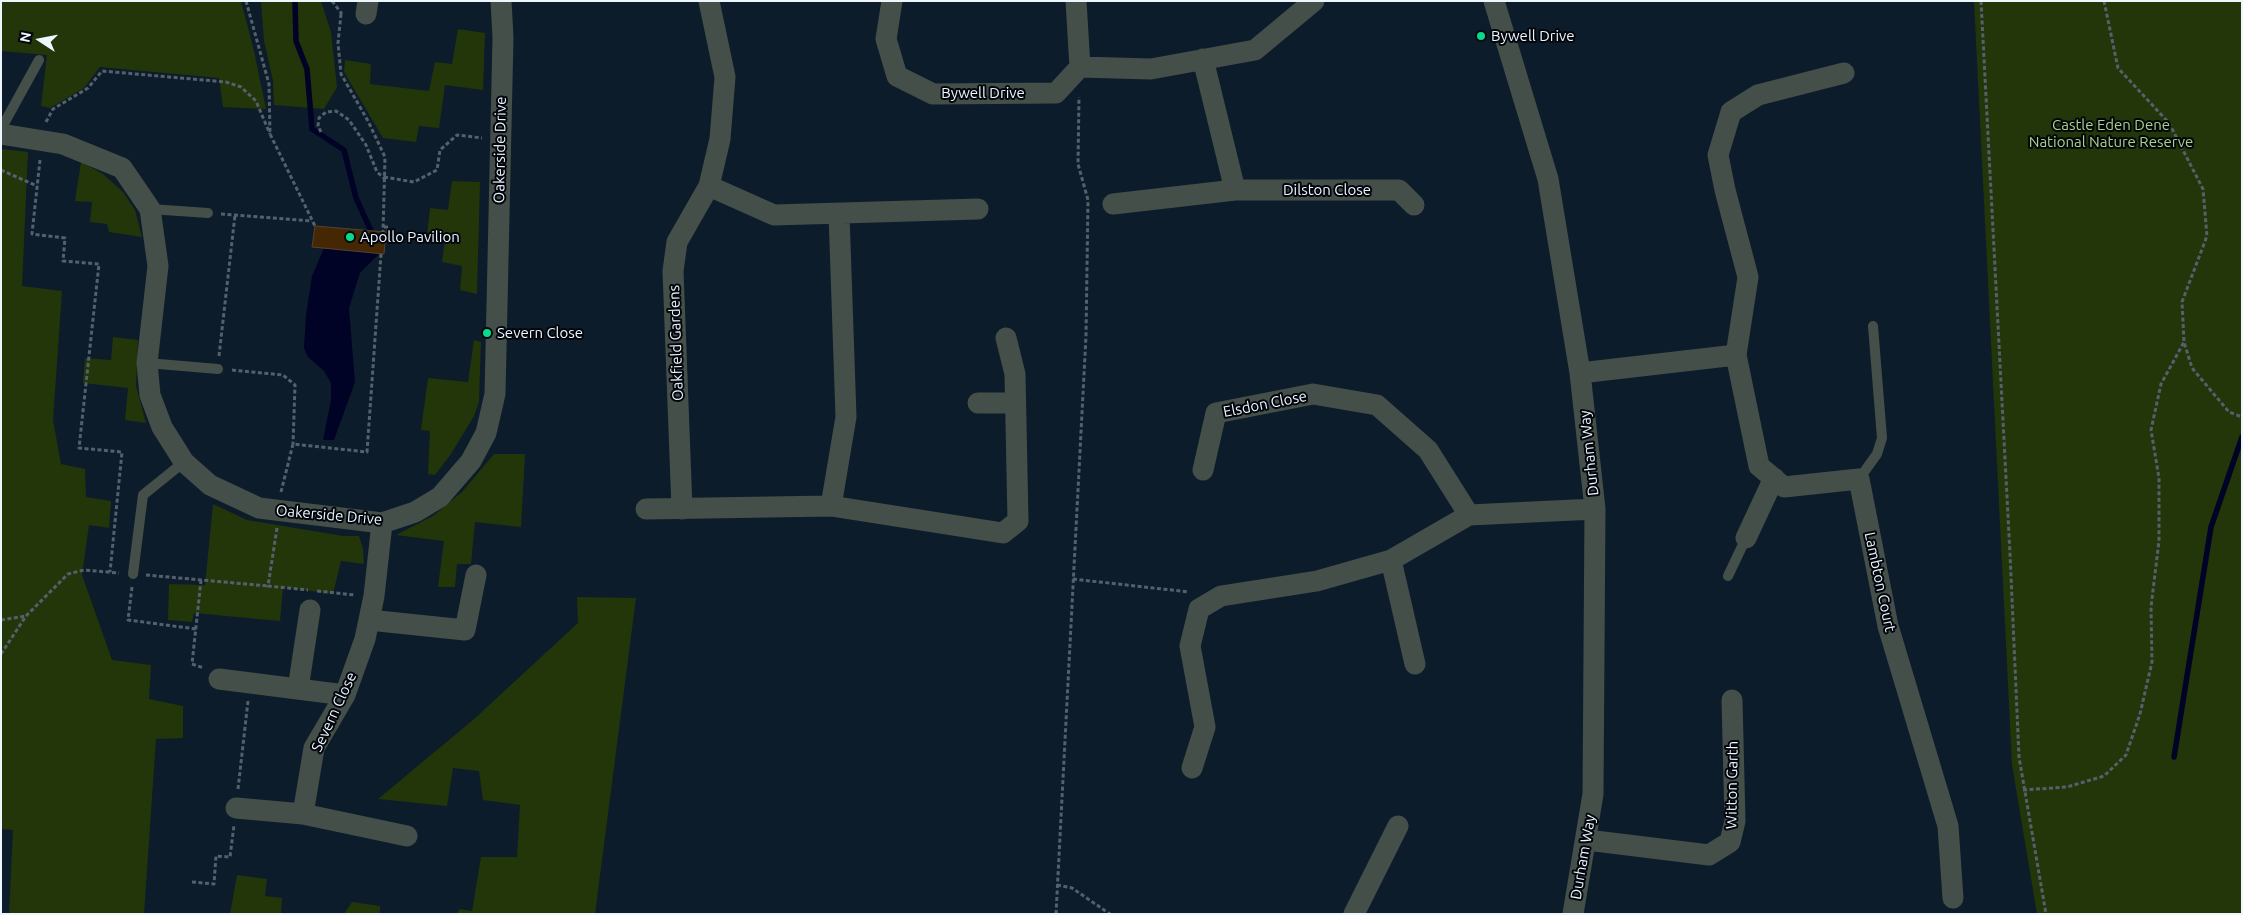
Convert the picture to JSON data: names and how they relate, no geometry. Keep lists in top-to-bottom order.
{
  "streets": {
    "street": [
      "Bywell Drive",
      "Oakerside Drive",
      "Dilston Close",
      "Oakfield Gardens",
      "Elsdon Close",
      "Durham Way",
      "Lambton Court",
      "Severn Close",
      "Witton Garth"
    ]
  },
  "crossings": [
    ["Oakerside Drive", "Severn Close"],
    ["Durham Way", "Witton Garth"]
  ],
  "parks": ["Castle Eden Dene National Nature Reserve"],
  "places": ["Bywell Drive", "Apollo Pavilion", "Severn Close"],
  "north": "left"
}
